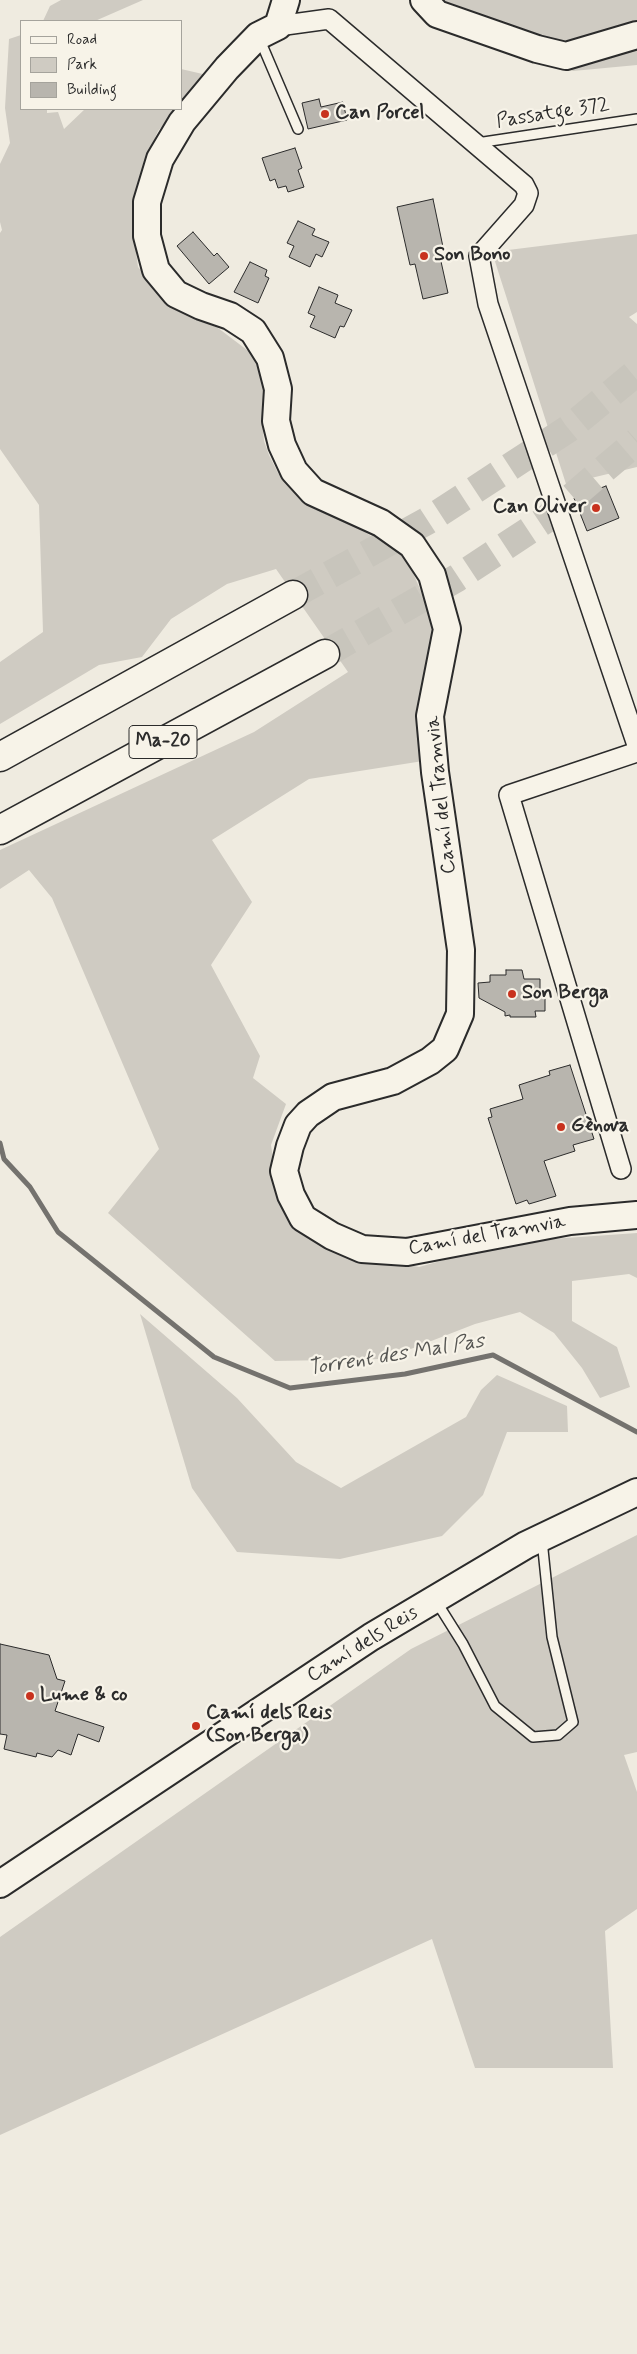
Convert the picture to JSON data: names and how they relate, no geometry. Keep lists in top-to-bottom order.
{
  "streets": {
    "highway": ["Ma-20"],
    "street": ["Camí del Tramvia", "Camí dels Reis"],
    "lane": ["Passatge 372"]
  },
  "water": ["Torrent des Mal Pas"],
  "places": [
    "Can Porcel",
    "Son Bono",
    "Can Oliver",
    "Son Berga",
    "Gènova",
    "Lume & co",
    "Camí dels Reis (Son Berga)"
  ],
  "legend": ["Road", "Park", "Building"]
}
